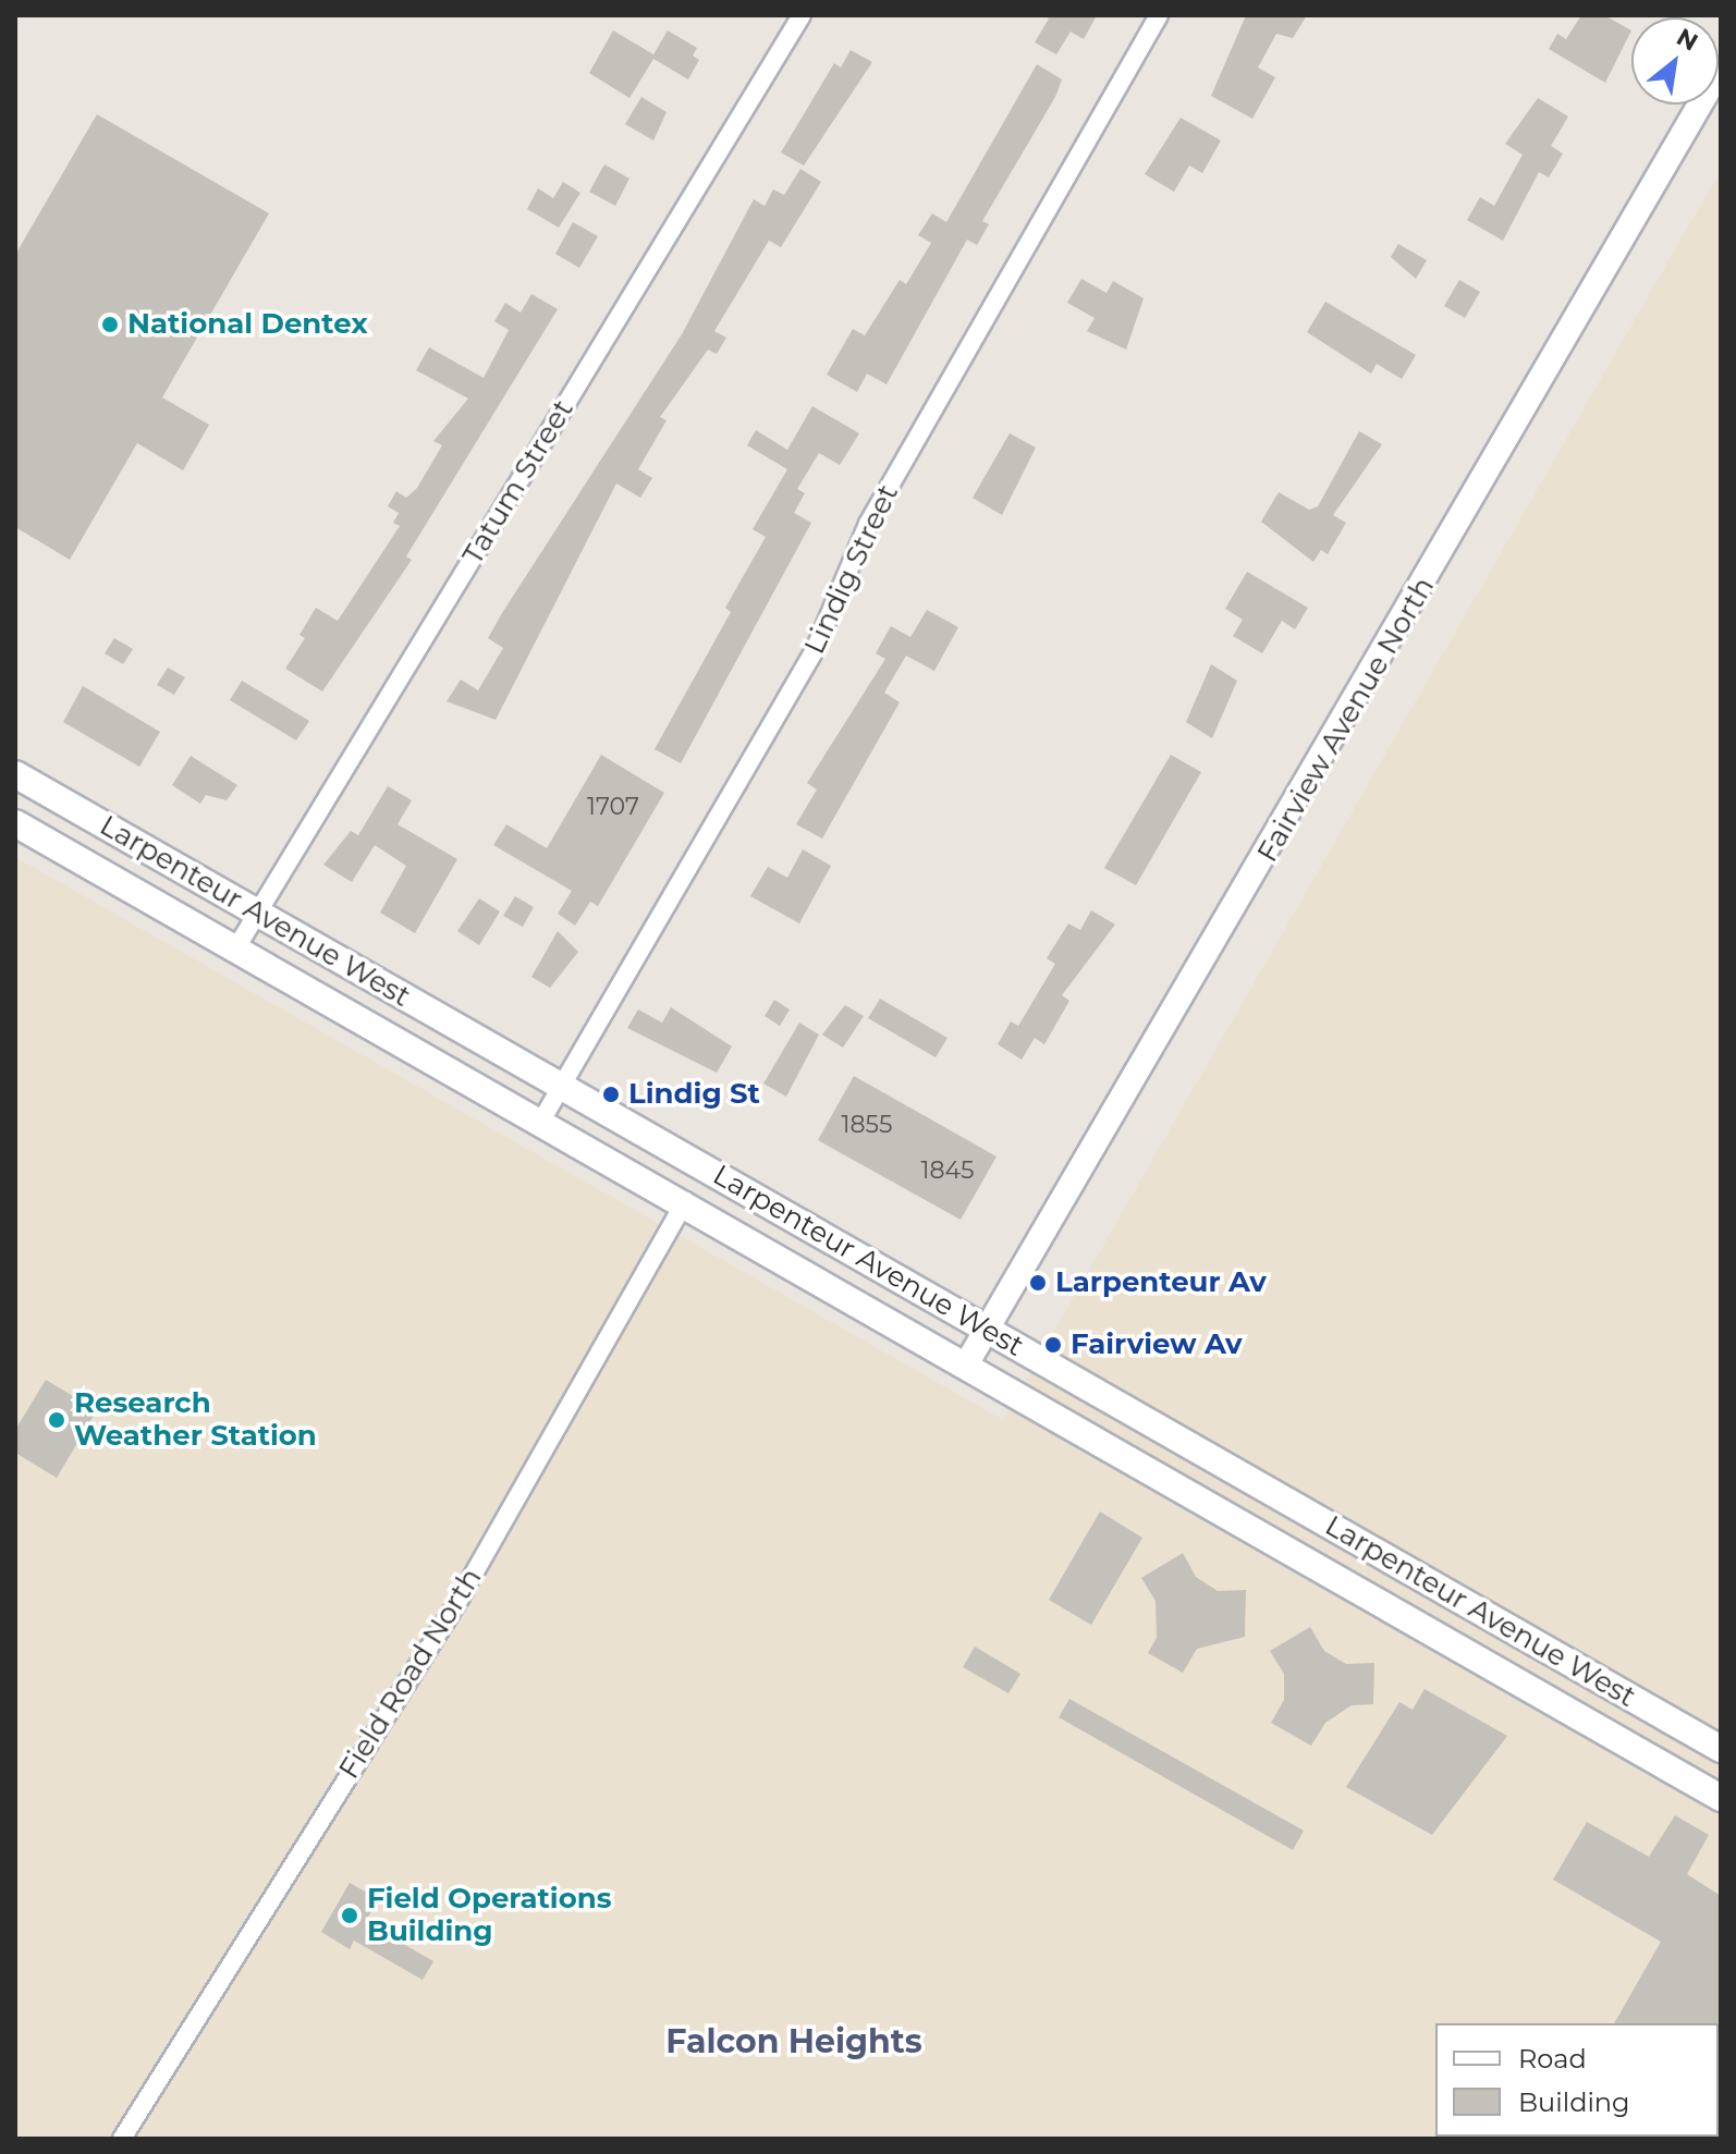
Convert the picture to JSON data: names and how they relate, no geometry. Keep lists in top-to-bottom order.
{
  "streets": {
    "main road": ["Larpenteur Avenue West"],
    "street": [
      "Tatum Street",
      "Lindig Street",
      "Fairview Avenue North",
      "Field Road North"
    ]
  },
  "crossings": [
    ["Tatum Street", "Larpenteur Avenue West"],
    ["Lindig Street", "Larpenteur Avenue West"],
    ["Fairview Avenue North", "Larpenteur Avenue West"],
    ["Larpenteur Avenue West", "Field Road North"]
  ],
  "districts": ["Falcon Heights"],
  "places": [
    "National Dentex",
    "Lindig St",
    "Larpenteur Av",
    "Fairview Av",
    "Research Weather Station",
    "Field Operations Building"
  ],
  "house_numbers": ["1707", "1855", "1845"],
  "legend": ["Road", "Building"],
  "north": "top right"
}
